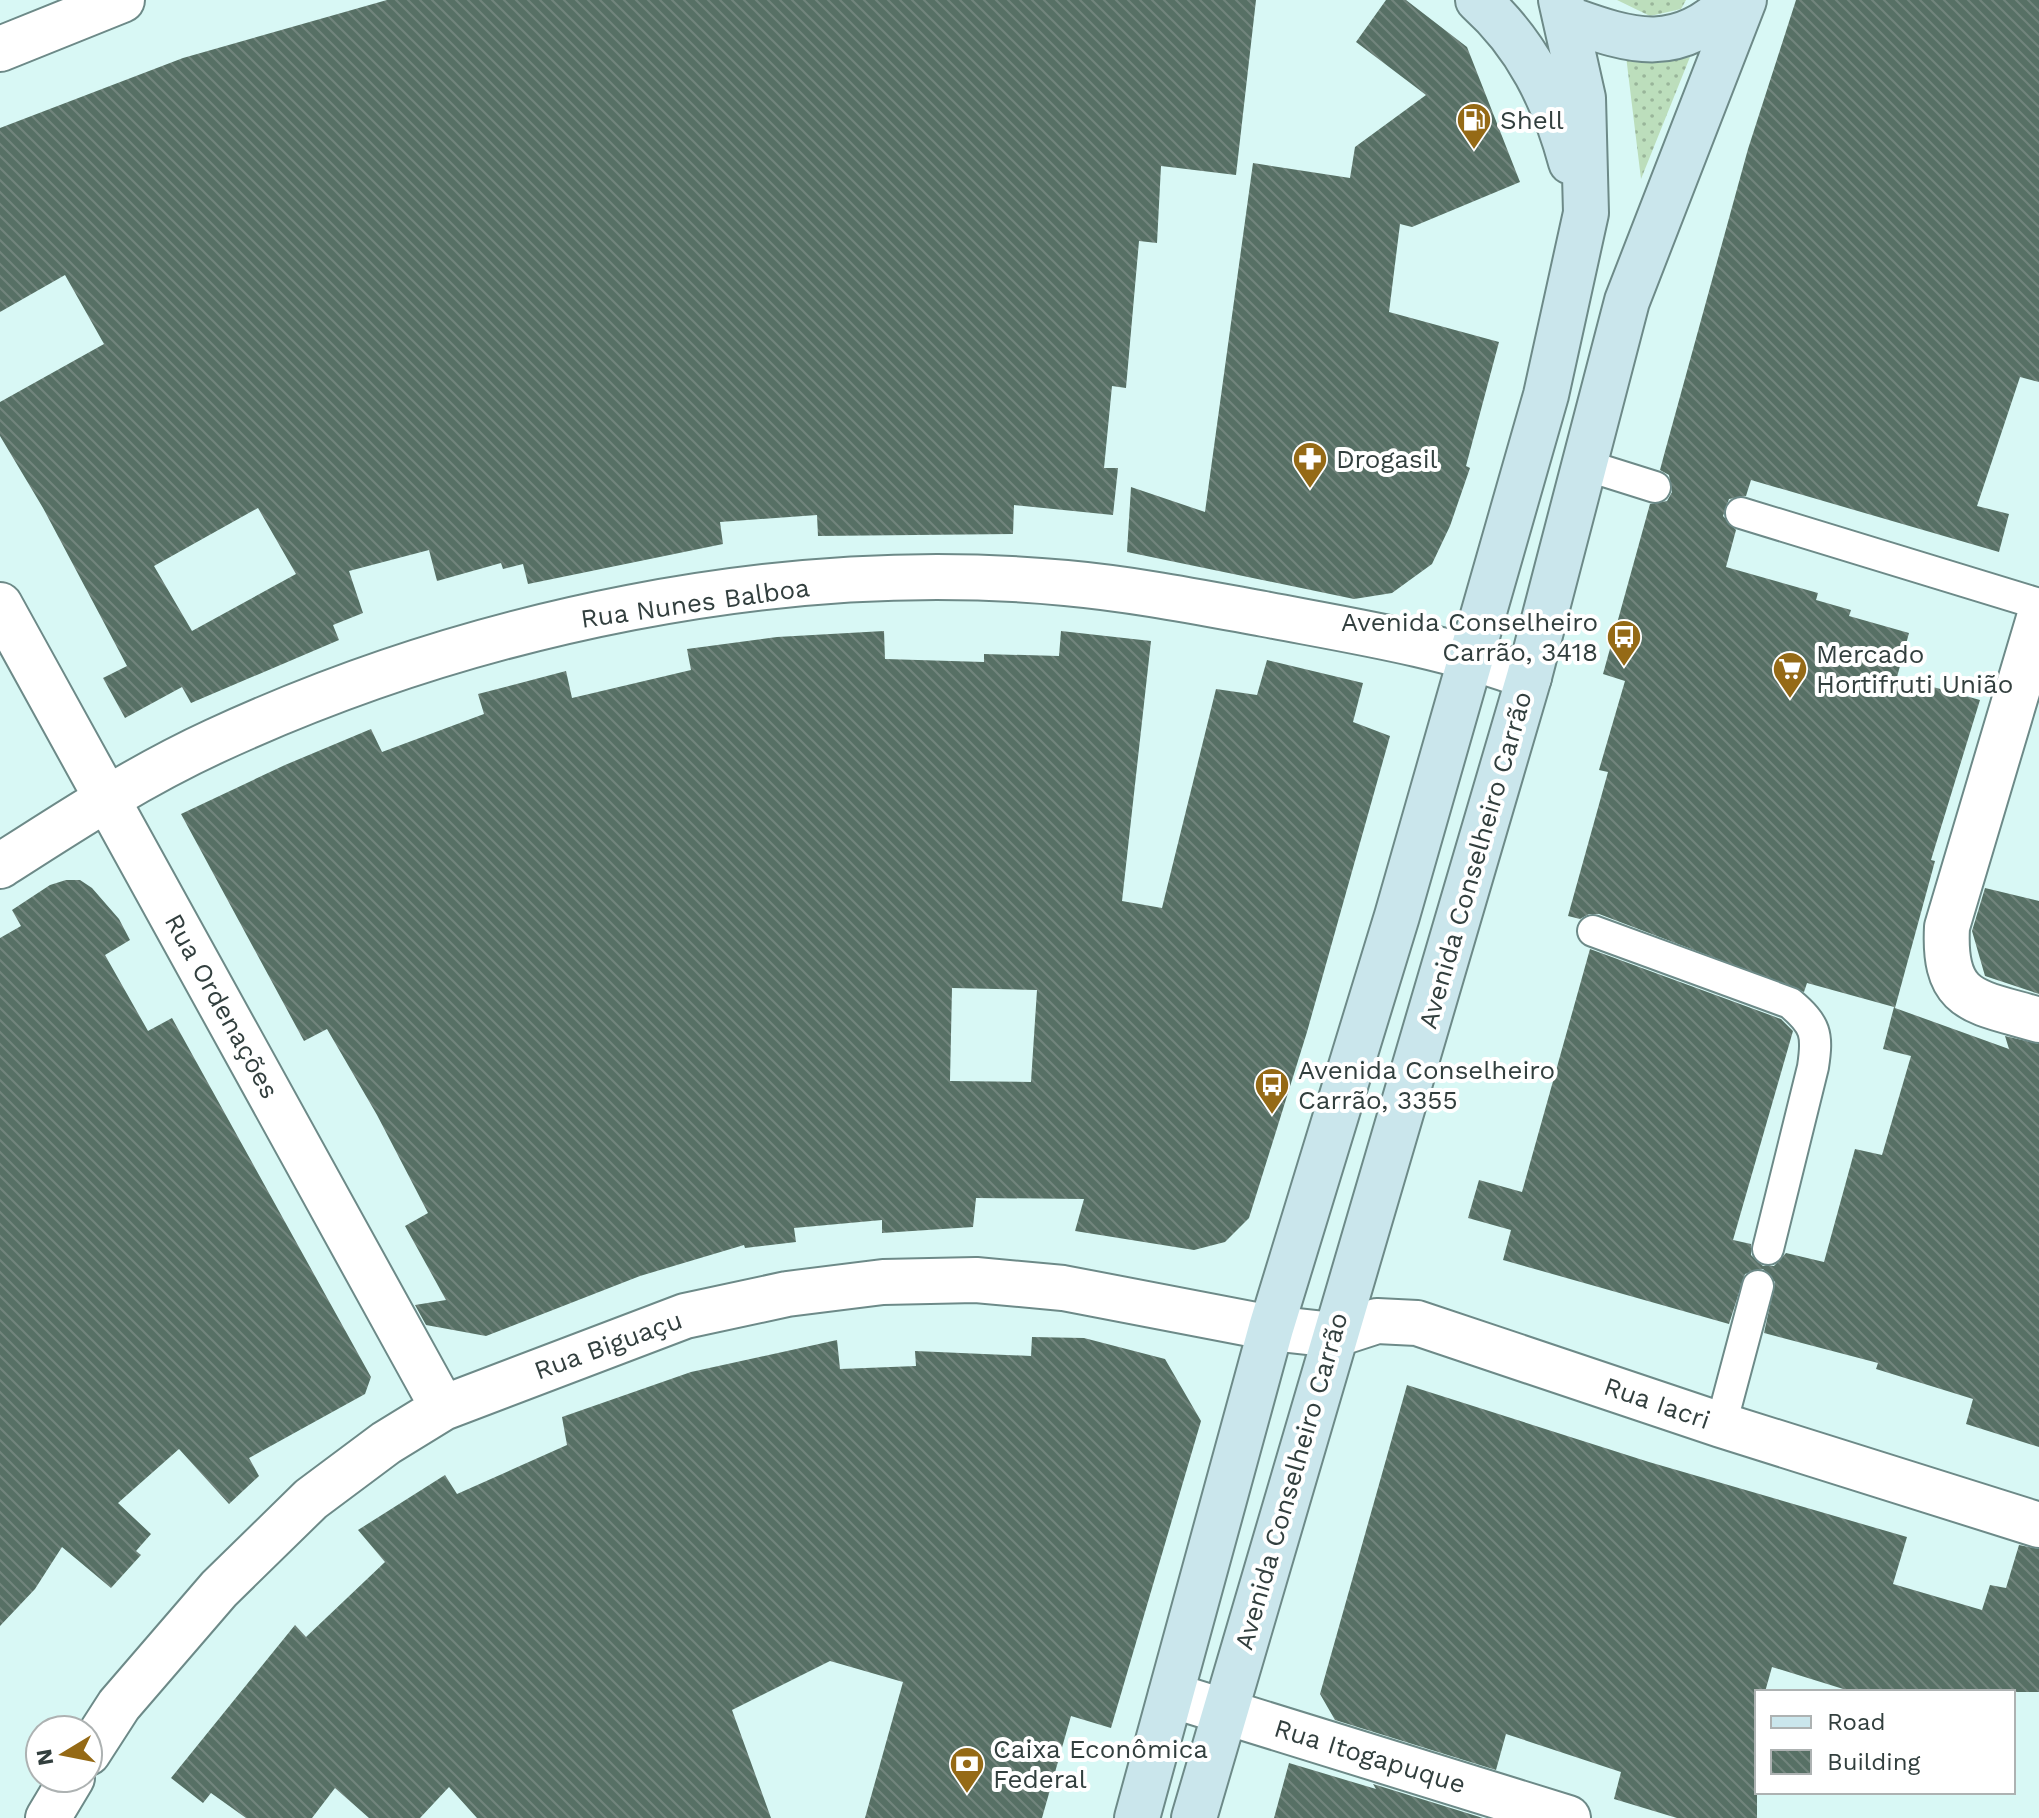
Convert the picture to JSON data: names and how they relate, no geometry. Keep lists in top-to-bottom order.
{
  "streets": {
    "main road": ["Avenida Conselheiro Carrão"],
    "street": [
      "Rua Nunes Balboa",
      "Rua Ordenações",
      "Rua Biguaçu",
      "Rua Iacri",
      "Rua Itogapuque"
    ]
  },
  "crossings": [
    ["Rua Nunes Balboa", "Avenida Conselheiro Carrão"],
    ["Rua Nunes Balboa", "Rua Ordenações"],
    ["Avenida Conselheiro Carrão", "Rua Iacri"],
    ["Avenida Conselheiro Carrão", "Rua Itogapuque"],
    ["Rua Ordenações", "Rua Biguaçu"],
    ["Rua Biguaçu", "Rua Iacri"]
  ],
  "places": {
    "fuel station": ["Shell"],
    "pharmacy": ["Drogasil"],
    "bus stop": ["Avenida Conselheiro Carrão, 3418", "Avenida Conselheiro Carrão, 3355"],
    "supermarket": ["Mercado Hortifruti União"],
    "bank": ["Caixa Econômica Federal"]
  },
  "legend": ["Road", "Building"],
  "north": "left"
}
